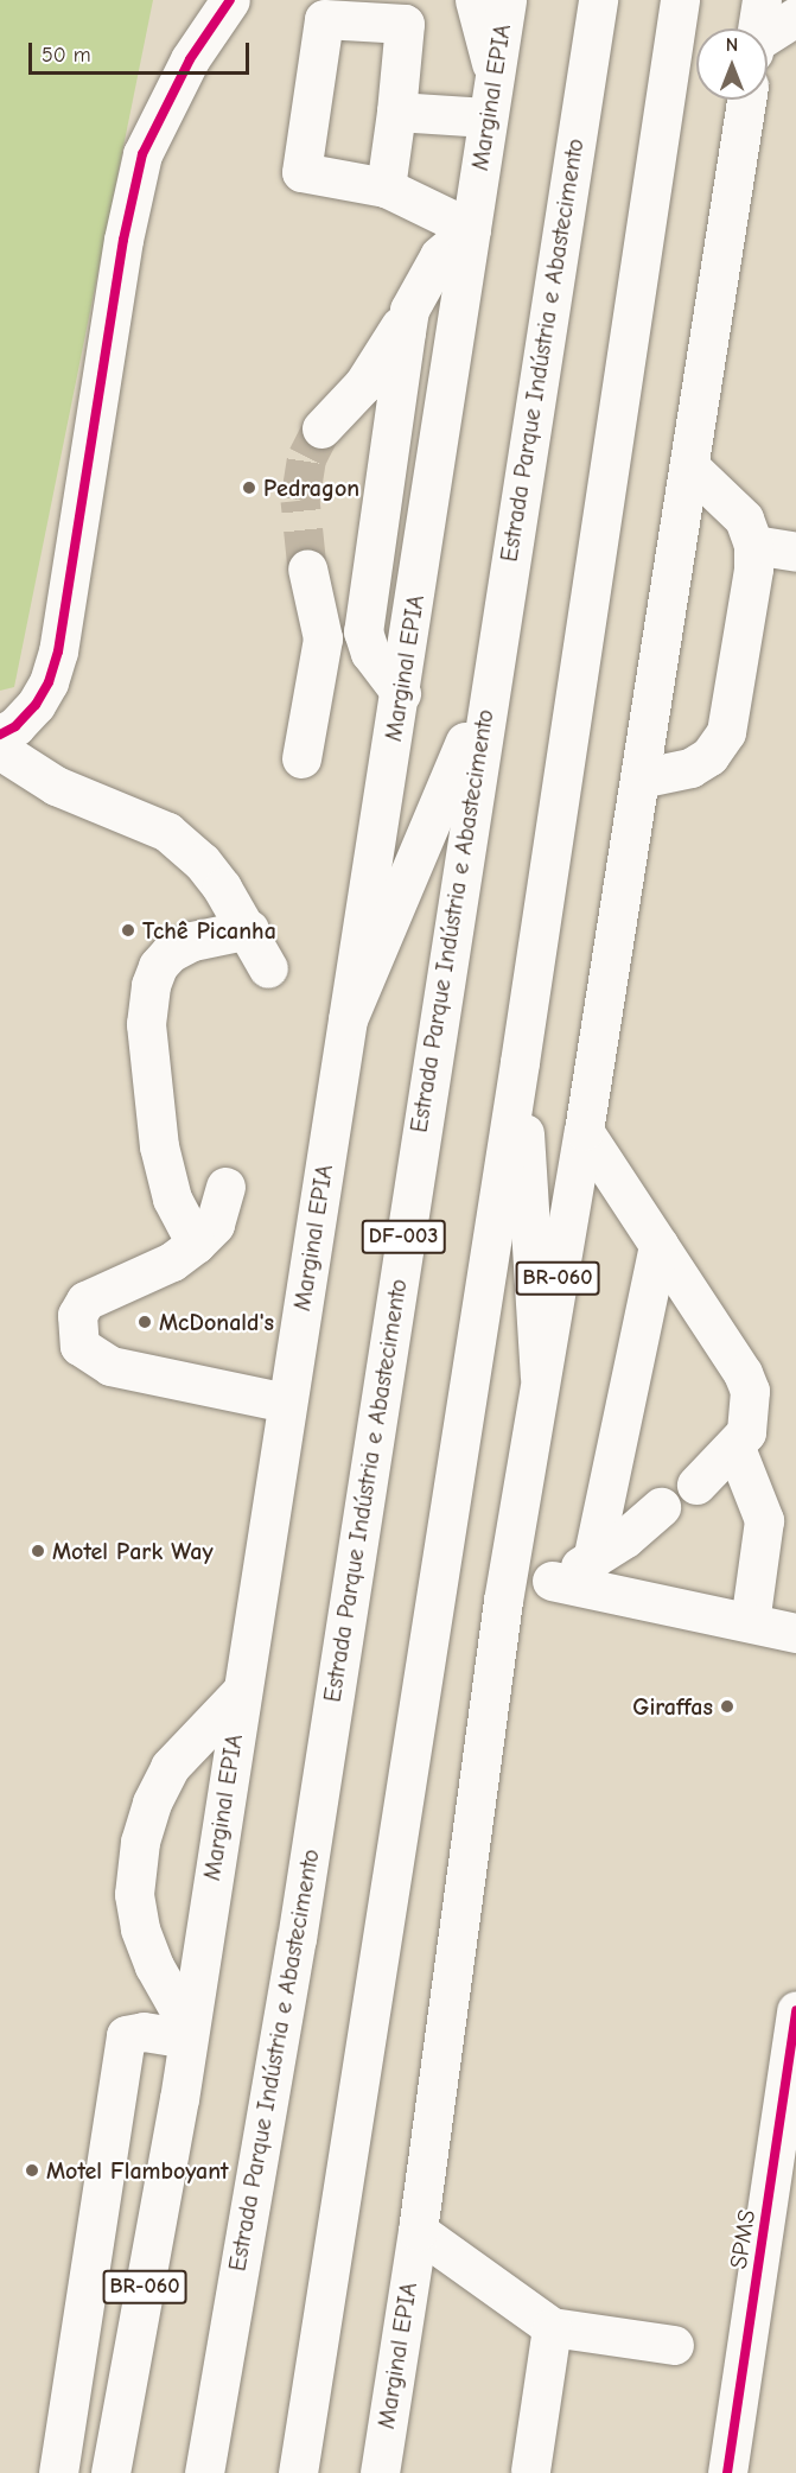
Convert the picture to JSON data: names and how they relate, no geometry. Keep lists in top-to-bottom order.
{
  "streets": {
    "main road": [
      "Marginal EPIA",
      "Estrada Parque Indústria e Abastecimento",
      "DF-003",
      "BR-060",
      "SPMS"
    ]
  },
  "places": [
    "Pedragon",
    "Tchê Picanha",
    "McDonald's",
    "Motel Park Way",
    "Giraffas",
    "Motel Flamboyant"
  ],
  "scale_bar": "50 m",
  "north": "top"
}
